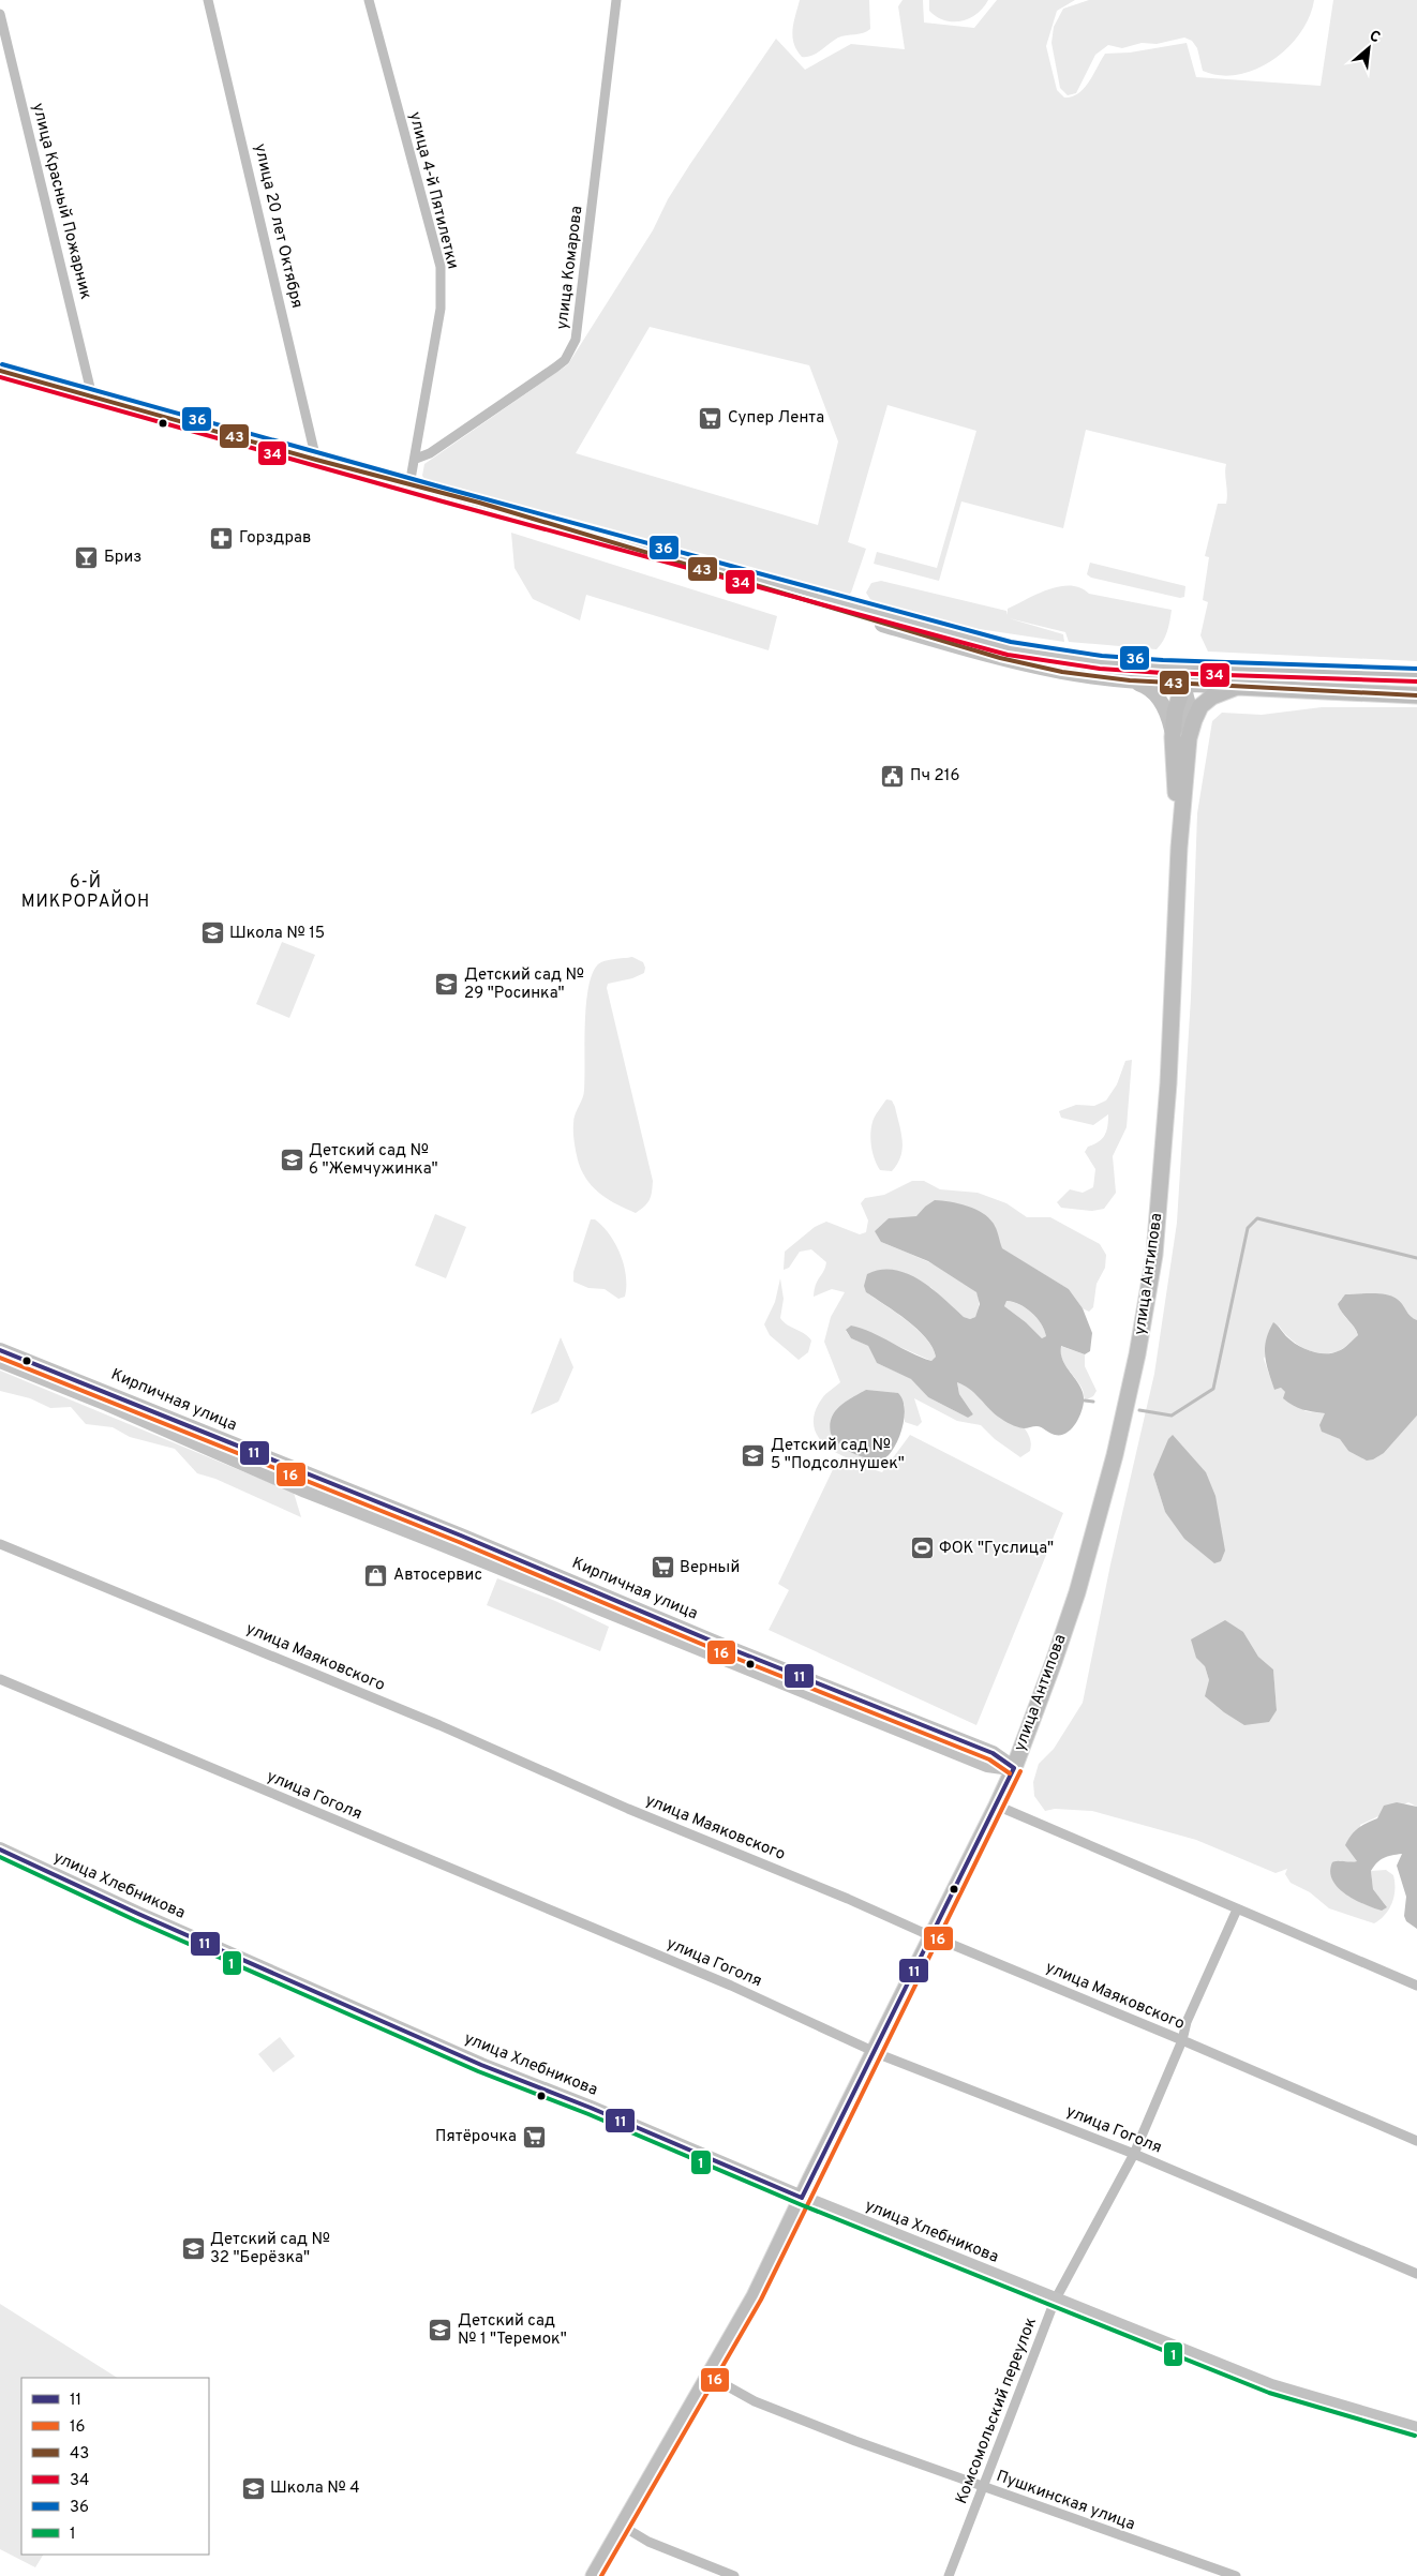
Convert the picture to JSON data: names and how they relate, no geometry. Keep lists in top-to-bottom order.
{
  "streets": {
    "main road": ["улица Антипова"],
    "street": [
      "улица 4-й Пятилетки",
      "улица Красный Пожарник",
      "улица 20 лет Октября",
      "улица Комарова",
      "Кирпичная улица",
      "улица Маяковского",
      "улица Гоголя",
      "улица Хлебникова",
      "Комсомольский переулок",
      "Пушкинская улица"
    ]
  },
  "crossings": [
    ["улица 4-й Пятилетки", "улица Комарова"],
    ["улица Антипова", "Кирпичная улица"],
    ["улица Антипова", "улица Маяковского"],
    ["улица Антипова", "улица Гоголя"],
    ["улица Антипова", "улица Хлебникова"],
    ["улица Антипова", "Пушкинская улица"],
    ["улица Маяковского", "Комсомольский переулок"],
    ["улица Гоголя", "Комсомольский переулок"],
    ["улица Хлебникова", "Комсомольский переулок"],
    ["Комсомольский переулок", "Пушкинская улица"]
  ],
  "districts": ["6-Й МИКРОРАЙОН"],
  "places": {
    "supermarket": ["Супер Лента", "Верный", "Пятёрочка"],
    "pharmacy": ["Горздрав"],
    "bar": ["Бриз"],
    "public building": ["Пч 216"],
    "school or university": [
      "Школа № 15",
      "Детский сад № 29 \"Росинка\"",
      "Детский сад № 6 \"Жемчужинка\"",
      "Детский сад № 5 \"Подсолнушек\"",
      "Детский сад № 32 \"Берёзка\"",
      "Детский сад № 1 \"Теремок\"",
      "Школа № 4"
    ],
    "sports": ["ФОК \"Гуслица\""],
    "shop": ["Автосервис"]
  },
  "lines": [
    "transit line 36",
    "transit line 43",
    "transit line 34",
    "transit line 11",
    "transit line 16",
    "transit line 1"
  ],
  "legend": [
    "11",
    "16",
    "43",
    "34",
    "36",
    "1"
  ],
  "north": "top right"
}
